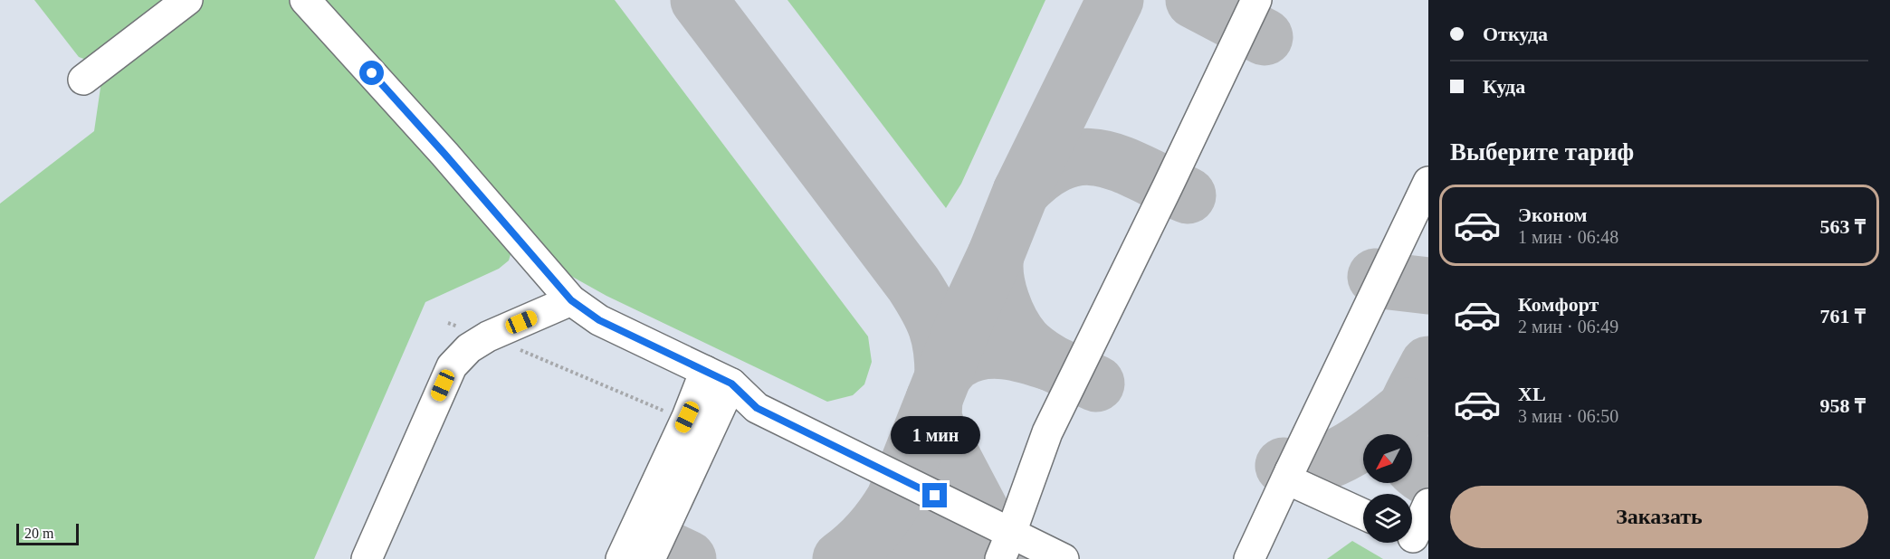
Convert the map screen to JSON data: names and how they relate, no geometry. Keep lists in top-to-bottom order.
{
  "scale_bar": "20 m",
  "north": "bottom left",
  "page": {
    "banner": ["Откуда", "Куда"],
    "heading": "Выберите тариф",
    "list": [
      {
        "name": "Эконом",
        "note": "1 мин · 06:48",
        "value": "563 ₸"
      },
      {
        "name": "Комфорт",
        "note": "2 мин · 06:49",
        "value": "761 ₸"
      },
      {
        "name": "XL",
        "note": "3 мин · 06:50",
        "value": "958 ₸"
      }
    ],
    "bubble": "1 мин",
    "buttons": "Заказать",
    "scale": "20 m"
  }
}
